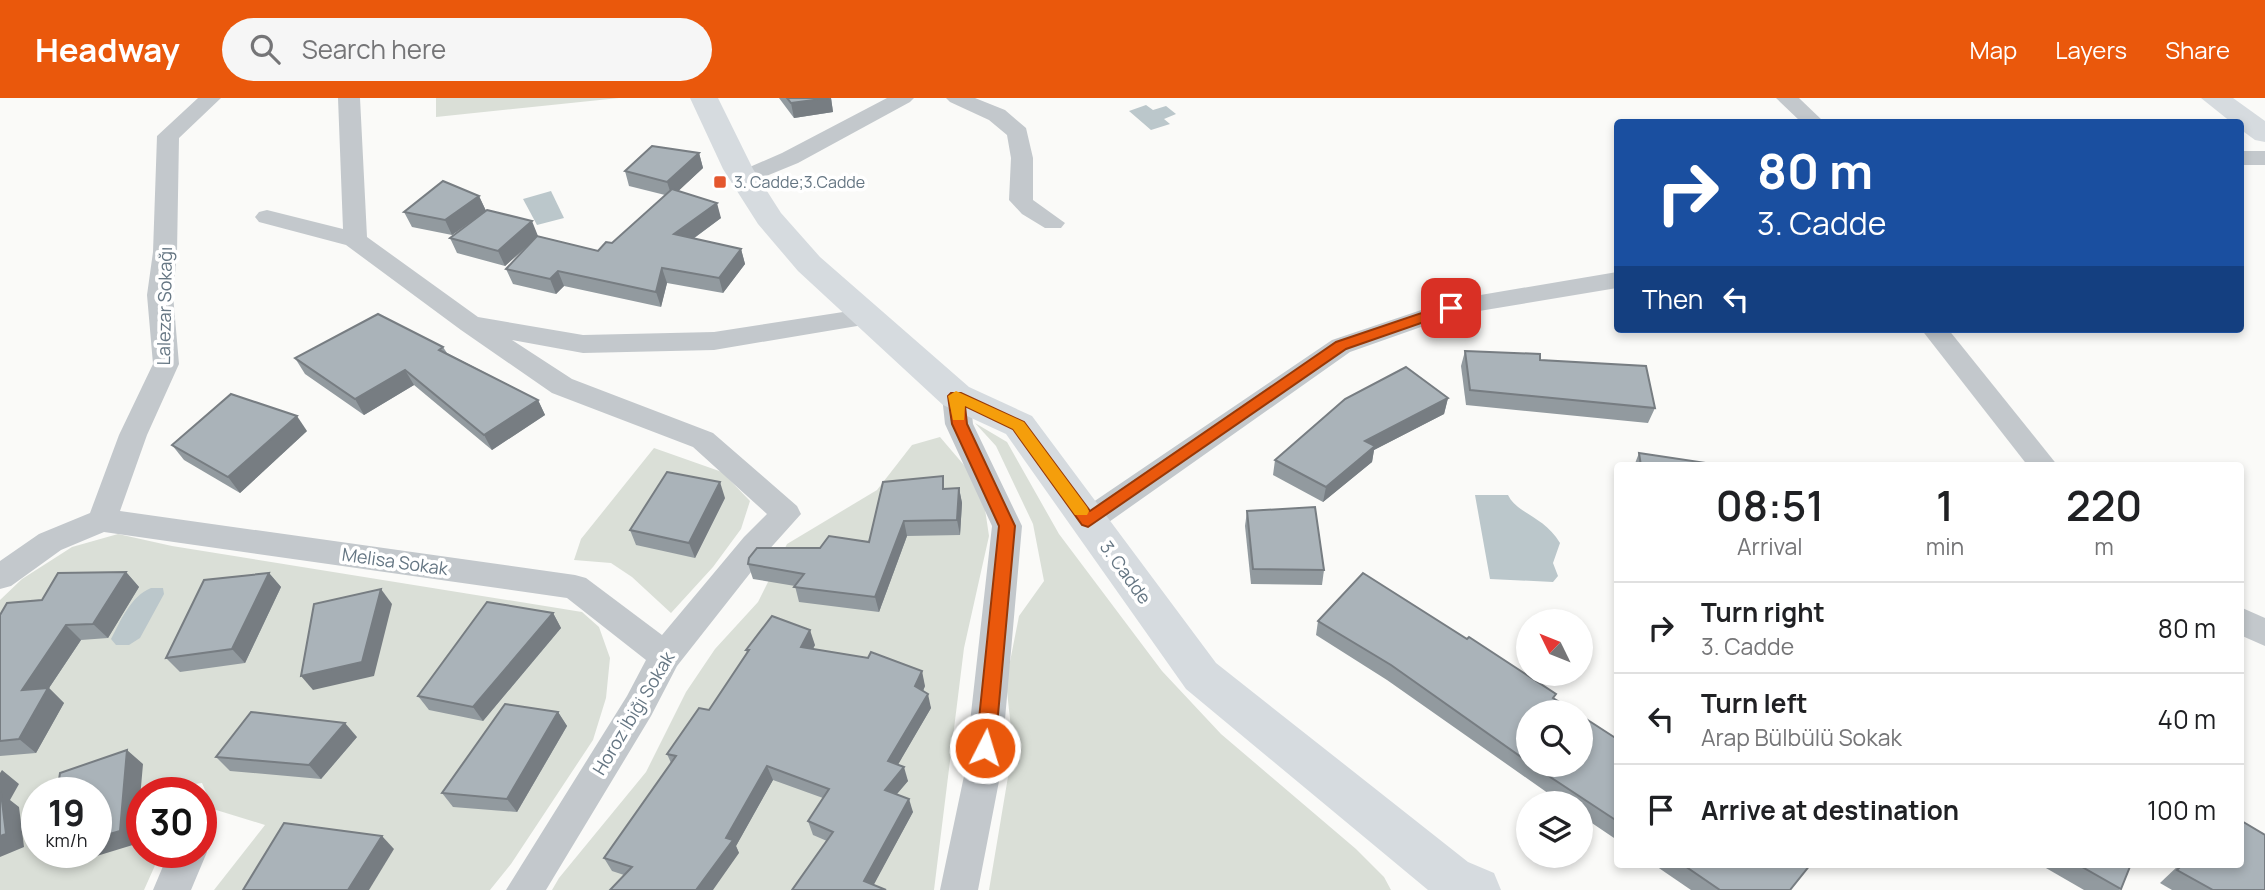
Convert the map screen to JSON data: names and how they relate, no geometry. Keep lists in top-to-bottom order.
{
  "streets": {
    "main road": ["3. Cadde"],
    "street": ["Lalezar Sokağı", "Melisa Sokak", "Horoz İbiği Sokak"]
  },
  "crossings": [
    ["Lalezar Sokağı", "Melisa Sokak"],
    ["Melisa Sokak", "Horoz İbiği Sokak"]
  ],
  "places": {
    "transit": ["3. Cadde;3.Cadde"]
  },
  "north": "top left",
  "page": {
    "header": "Headway",
    "search": "Search here",
    "nav": ["Map", "Layers", "Share"],
    "turn": ["80 m", "3. Cadde"],
    "then": "Then",
    "eta": [
      "08:51",
      "Arrival",
      "1",
      "min",
      "220",
      "m"
    ],
    "list": [
      {
        "name": "Turn right",
        "note": "3. Cadde",
        "value": "80 m"
      },
      {
        "name": "Turn left",
        "note": "Arap Bülbülü Sokak",
        "value": "40 m"
      },
      {
        "name": "Arrive at destination",
        "value": "100 m"
      }
    ],
    "speed": "19 km/h",
    "limit": "30"
  }
}
